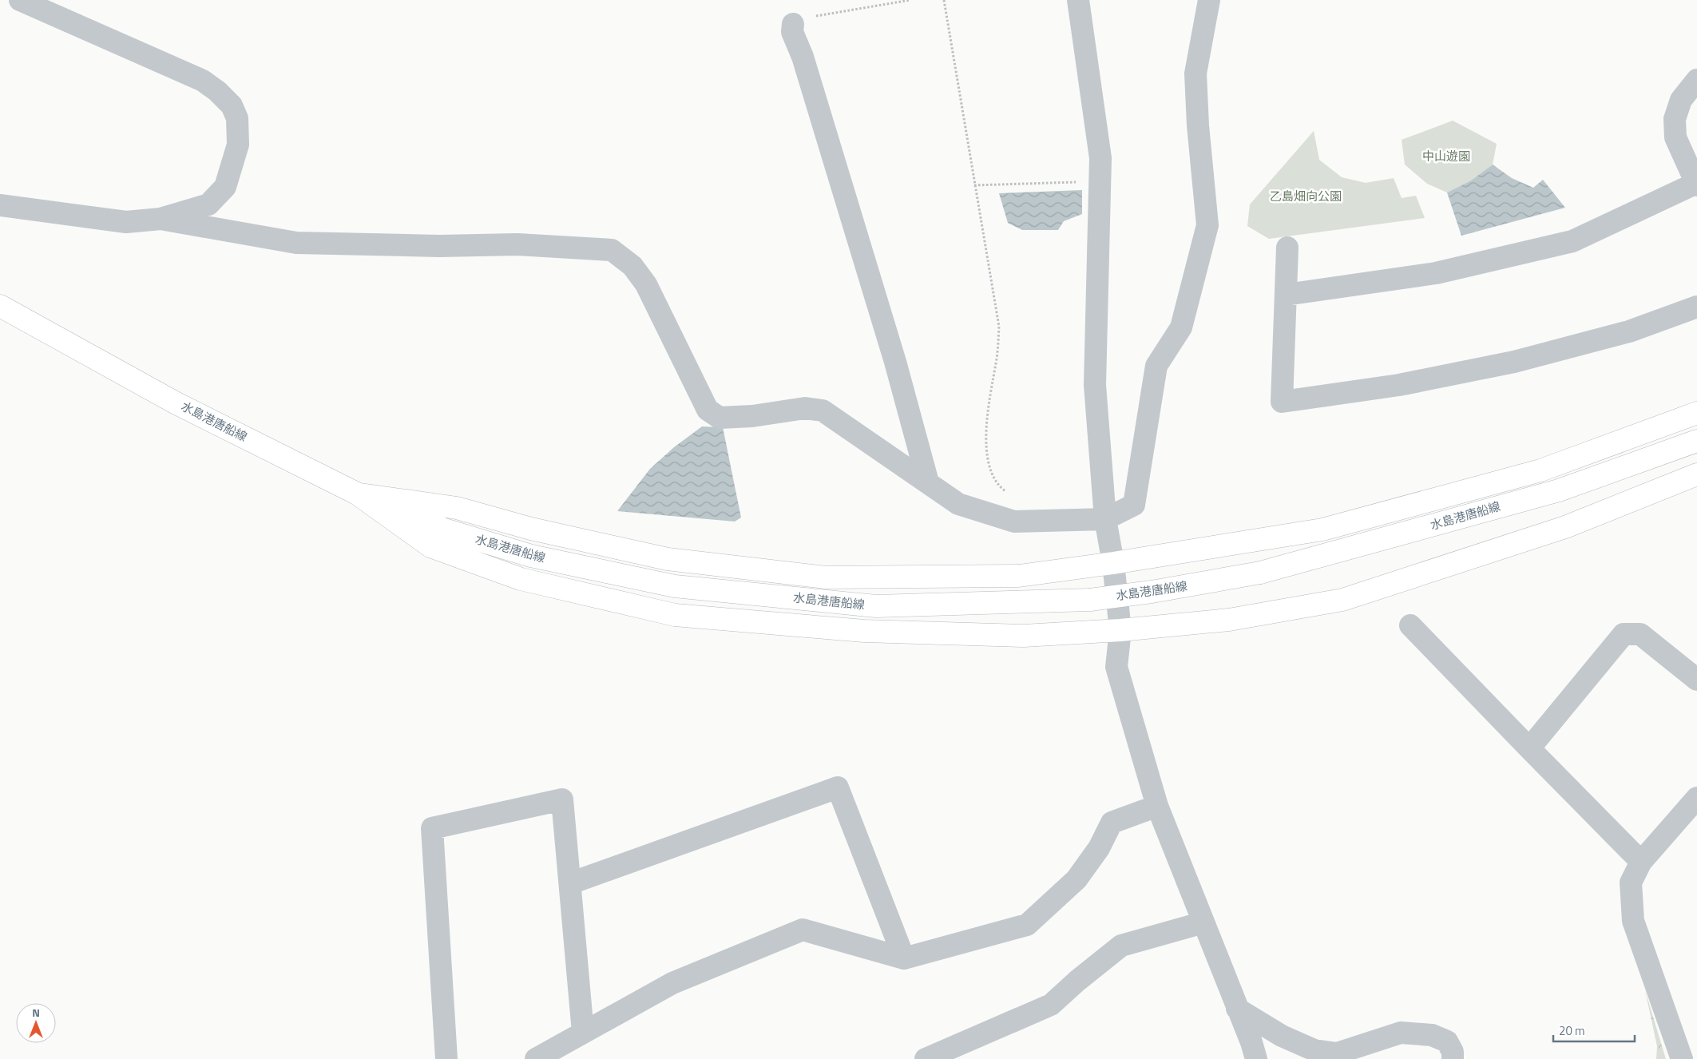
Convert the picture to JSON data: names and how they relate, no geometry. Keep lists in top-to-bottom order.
{
  "streets": {
    "main road": ["水島港唐船線"]
  },
  "parks": ["中山遊園", "乙島畑向公園"],
  "scale_bar": "20 m",
  "north": "top"
}
